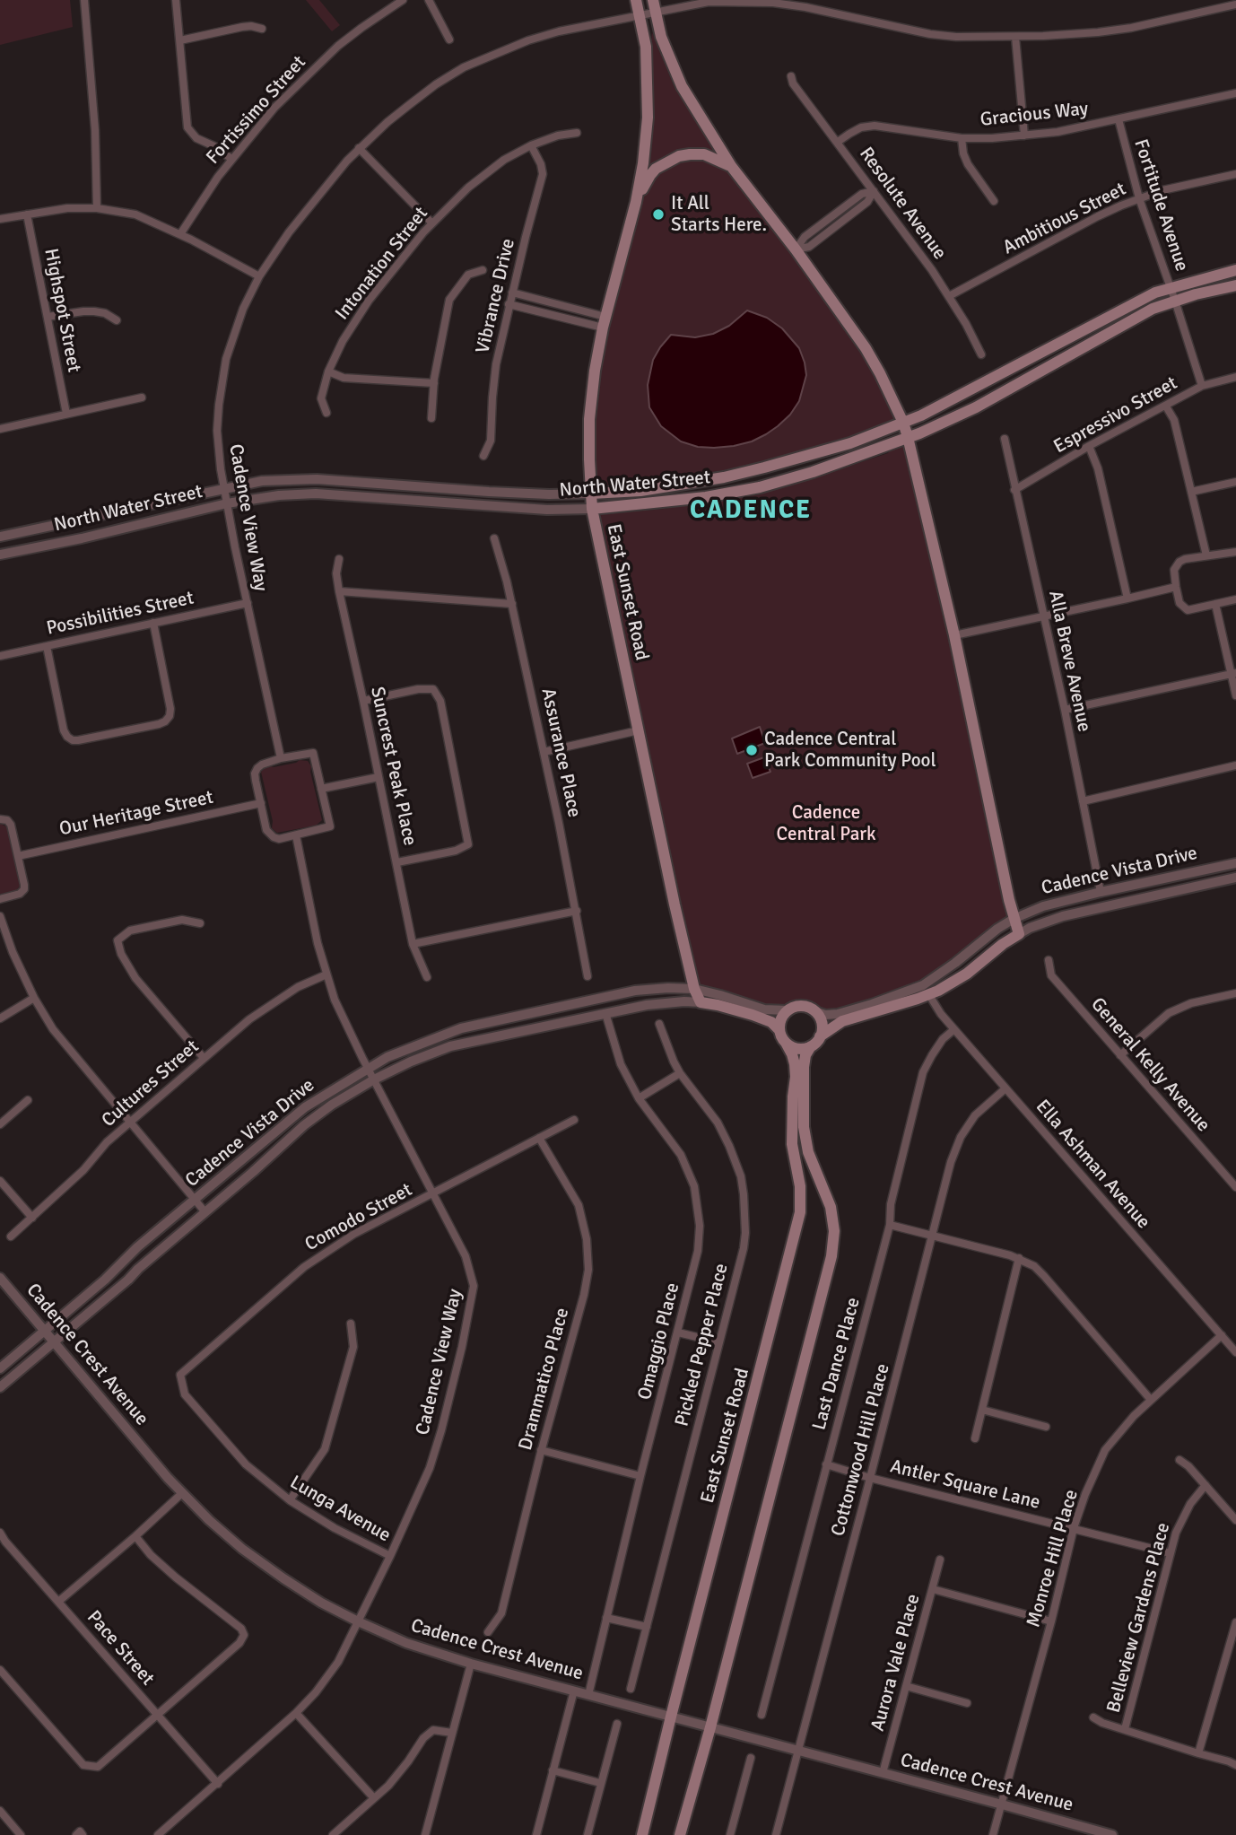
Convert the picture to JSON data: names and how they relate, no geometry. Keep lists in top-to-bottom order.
{
  "streets": {
    "main road": ["North Water Street", "East Sunset Road", "Cadence Vista Drive"],
    "street": [
      "Fortissimo Street",
      "Gracious Way",
      "Resolute Avenue",
      "Fortitude Avenue",
      "Ambitious Street",
      "Intonation Street",
      "Vibrance Drive",
      "Highspot Street",
      "Espressivo Street",
      "Cadence View Way",
      "Possibilities Street",
      "Alla Breve Avenue",
      "Assurance Place",
      "Suncrest Peak Place",
      "Our Heritage Street",
      "General Kelly Avenue",
      "Cultures Street",
      "Ella Ashman Avenue",
      "Comodo Street",
      "Omaggio Place",
      "Pickled Pepper Place",
      "Cadence Crest Avenue",
      "Last Dance Place",
      "Drammatico Place",
      "Cottonwood Hill Place",
      "Antler Square Lane",
      "Lunga Avenue",
      "Monroe Hill Place",
      "Belleview Gardens Place",
      "Pace Street",
      "Aurora Vale Place"
    ]
  },
  "crossings": [
    ["Gracious Way", "Resolute Avenue"],
    ["Gracious Way", "Fortitude Avenue"],
    ["Resolute Avenue", "Ambitious Street"],
    ["Fortitude Avenue", "Ambitious Street"],
    ["Fortitude Avenue", "Espressivo Street"],
    ["Fortitude Avenue", "North Water Street"],
    ["Intonation Street", "Vibrance Drive"],
    ["Espressivo Street", "Alla Breve Avenue"],
    ["North Water Street", "Cadence View Way"],
    ["North Water Street", "East Sunset Road"],
    ["Cadence View Way", "East Sunset Road"],
    ["Cadence View Way", "Possibilities Street"],
    ["Cadence View Way", "Cadence Vista Drive"],
    ["Cadence View Way", "Cultures Street"],
    ["Cadence View Way", "Comodo Street"],
    ["Cadence View Way", "Cadence Crest Avenue"],
    ["Cadence View Way", "Lunga Avenue"],
    ["Cadence View Way", "Pace Street"],
    ["East Sunset Road", "Cadence Vista Drive"],
    ["East Sunset Road", "Cadence Crest Avenue"],
    ["Alla Breve Avenue", "Cadence Vista Drive"],
    ["Cadence Vista Drive", "Ella Ashman Avenue"],
    ["Cadence Vista Drive", "Omaggio Place"],
    ["Cadence Vista Drive", "Cadence Crest Avenue"],
    ["Ella Ashman Avenue", "Last Dance Place"],
    ["Ella Ashman Avenue", "Cottonwood Hill Place"],
    ["Ella Ashman Avenue", "Monroe Hill Place"],
    ["Comodo Street", "Drammatico Place"],
    ["Comodo Street", "Lunga Avenue"],
    ["Omaggio Place", "Cadence Crest Avenue"],
    ["Cadence Crest Avenue", "Cottonwood Hill Place"],
    ["Cadence Crest Avenue", "Monroe Hill Place"],
    ["Cadence Crest Avenue", "Aurora Vale Place"],
    ["Last Dance Place", "Antler Square Lane"],
    ["Cottonwood Hill Place", "Antler Square Lane"],
    ["Antler Square Lane", "Monroe Hill Place"],
    ["Antler Square Lane", "Belleview Gardens Place"]
  ],
  "districts": ["CADENCE"],
  "parks": ["Cadence Central Park"],
  "places": ["It All Starts Here.", "Cadence Central Park Community Pool"]
}
